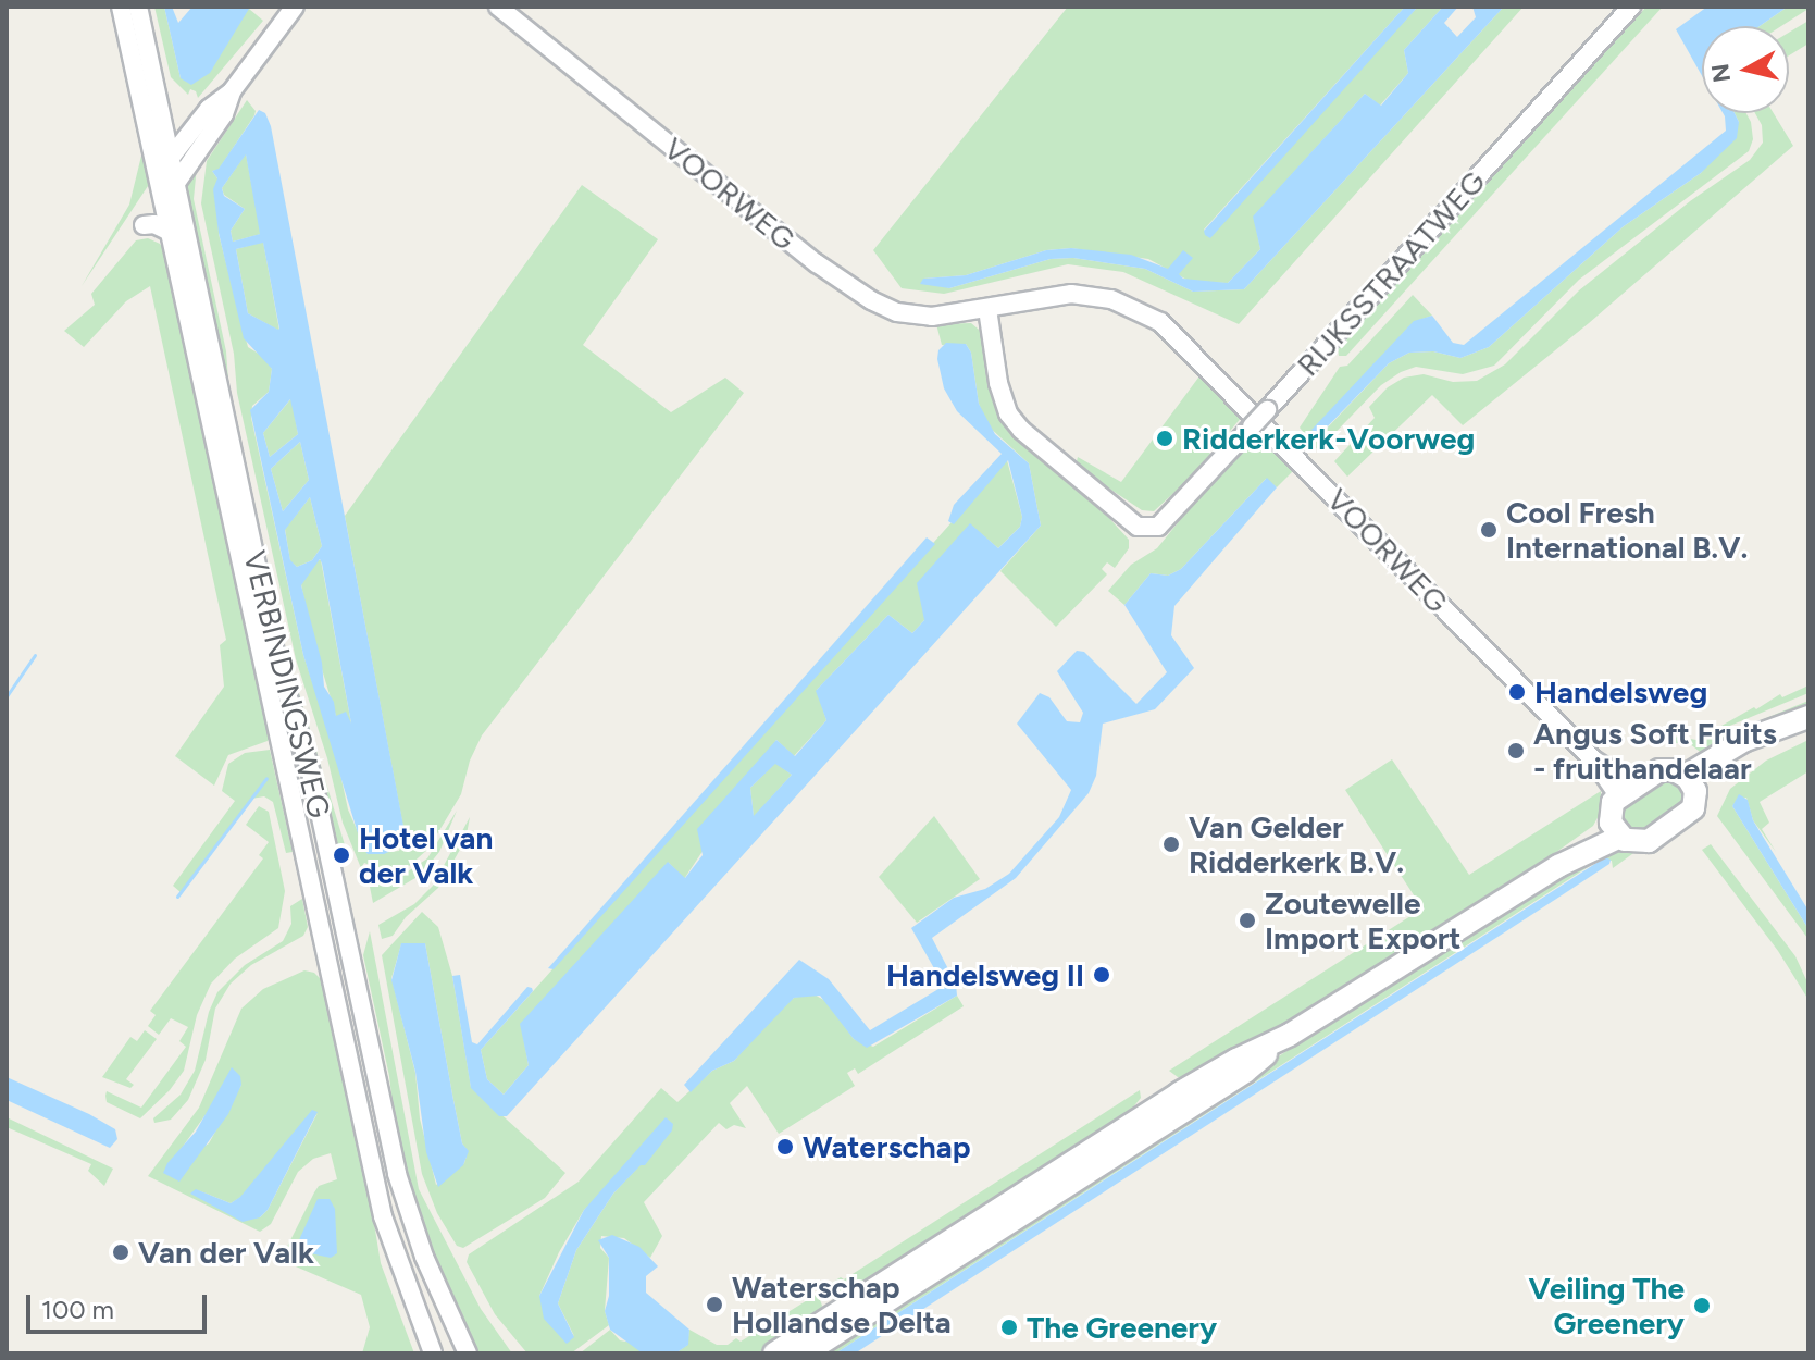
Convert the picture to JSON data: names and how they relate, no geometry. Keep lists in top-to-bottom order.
{
  "streets": {
    "street": ["VOORWEG", "RIJKSSTRAATWEG", "VERBINDINGSWEG"]
  },
  "crossings": [
    ["VOORWEG", "RIJKSSTRAATWEG"]
  ],
  "places": [
    "Ridderkerk-Voorweg",
    "Cool Fresh International B.V.",
    "Handelsweg",
    "Angus Soft Fruits - fruithandelaar",
    "Van Gelder Ridderkerk B.V.",
    "Hotel van der Valk",
    "Zoutewelle Import Export",
    "Handelsweg II",
    "Waterschap",
    "Van der Valk",
    "Waterschap Hollandse Delta",
    "Veiling The Greenery",
    "The Greenery"
  ],
  "scale_bar": "100 m",
  "north": "left"
}
